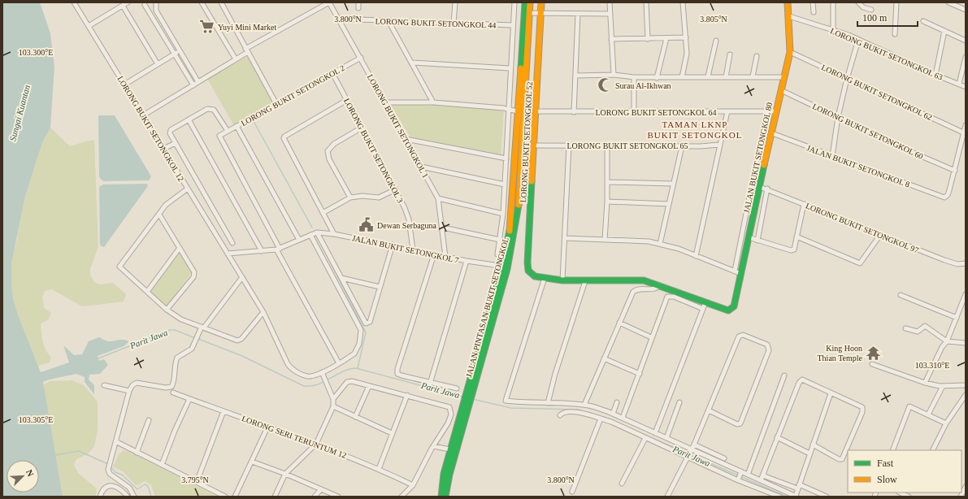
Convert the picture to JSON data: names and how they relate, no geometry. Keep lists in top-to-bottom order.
{
  "streets": {
    "main road": ["LORONG BUKIT SETONGKOL 52", "JALAN BUKIT SETONGKOL 80", "JALAN PINTASAN BUKIT SETONGKOL"],
    "street": [
      "LORONG BUKIT SETONGKOL 44",
      "LORONG BUKIT SETONGKOL 63",
      "LORONG BUKIT SETONGKOL 62",
      "LORONG BUKIT SETONGKOL 2",
      "LORONG BUKIT SETONGKOL 64",
      "LORONG BUKIT SETONGKOL 1",
      "LORONG BUKIT SETONGKOL 12",
      "LORONG BUKIT SETONGKOL 60",
      "LORONG BUKIT SETONGKOL 65",
      "LORONG BUKIT SETONGKOL 3",
      "JALAN BUKIT SETONGKOL 8",
      "LORONG BUKIT SETONGKOL 97",
      "JALAN BUKIT SETONGKOL 7",
      "LORONG SERI TERUNTUM 12"
    ]
  },
  "crossings": [
    ["LORONG BUKIT SETONGKOL 44", "LORONG BUKIT SETONGKOL 1"],
    ["LORONG BUKIT SETONGKOL 63", "JALAN BUKIT SETONGKOL 80"],
    ["LORONG BUKIT SETONGKOL 62", "JALAN BUKIT SETONGKOL 80"],
    ["LORONG BUKIT SETONGKOL 2", "LORONG BUKIT SETONGKOL 1"],
    ["LORONG BUKIT SETONGKOL 2", "LORONG BUKIT SETONGKOL 3"],
    ["LORONG BUKIT SETONGKOL 64", "LORONG BUKIT SETONGKOL 52"],
    ["LORONG BUKIT SETONGKOL 64", "JALAN BUKIT SETONGKOL 80"],
    ["LORONG BUKIT SETONGKOL 1", "JALAN BUKIT SETONGKOL 7"],
    ["LORONG BUKIT SETONGKOL 60", "JALAN BUKIT SETONGKOL 80"],
    ["LORONG BUKIT SETONGKOL 60", "JALAN BUKIT SETONGKOL 8"],
    ["LORONG BUKIT SETONGKOL 52", "LORONG BUKIT SETONGKOL 65"],
    ["LORONG BUKIT SETONGKOL 3", "JALAN BUKIT SETONGKOL 7"],
    ["JALAN BUKIT SETONGKOL 80", "JALAN BUKIT SETONGKOL 8"],
    ["JALAN BUKIT SETONGKOL 80", "LORONG BUKIT SETONGKOL 97"]
  ],
  "districts": ["TAMAN LKNP BUKIT SETONGKOL"],
  "water": ["Sungai Kuantan", "Parit Jawa"],
  "places": {
    "supermarket": ["Yuyi Mini Market"],
    "mosque": ["Surau Al-Ikhwan"],
    "public building": ["Dewan Serbaguna"],
    "temple": ["King Hoon Thian Temple"]
  },
  "legend": ["Fast", "Slow"],
  "scale_bar": "100 m",
  "north": "top right",
  "coordinates": [
    "3.800°N",
    "3.805°N",
    "103.300°E",
    "103.310°E",
    "103.305°E",
    "3.795°N"
  ]
}
